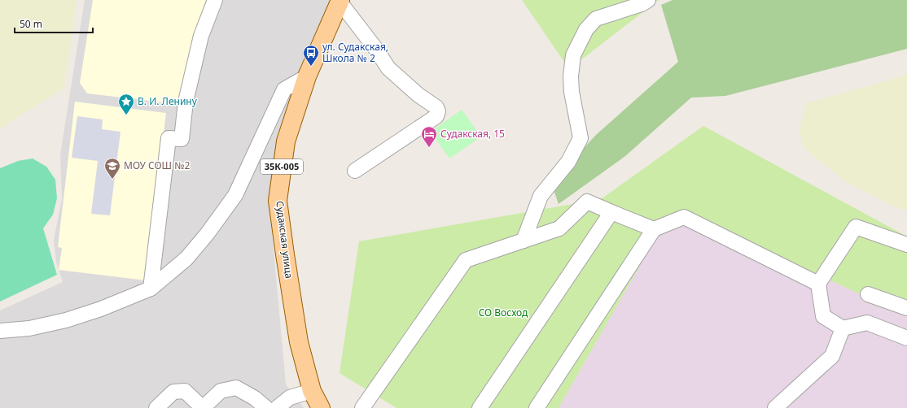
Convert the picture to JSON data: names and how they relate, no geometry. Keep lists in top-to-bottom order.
{
  "streets": {
    "main road": ["35К-005", "Судакская улица"]
  },
  "parks": ["СО Восход"],
  "places": {
    "bus stop": ["ул. Судакская, Школа № 2"],
    "place": ["В. И. Ленину"],
    "hotel": ["Судакская, 15"],
    "school or university": ["МОУ СОШ №2"]
  },
  "scale_bar": "50 m"
}
